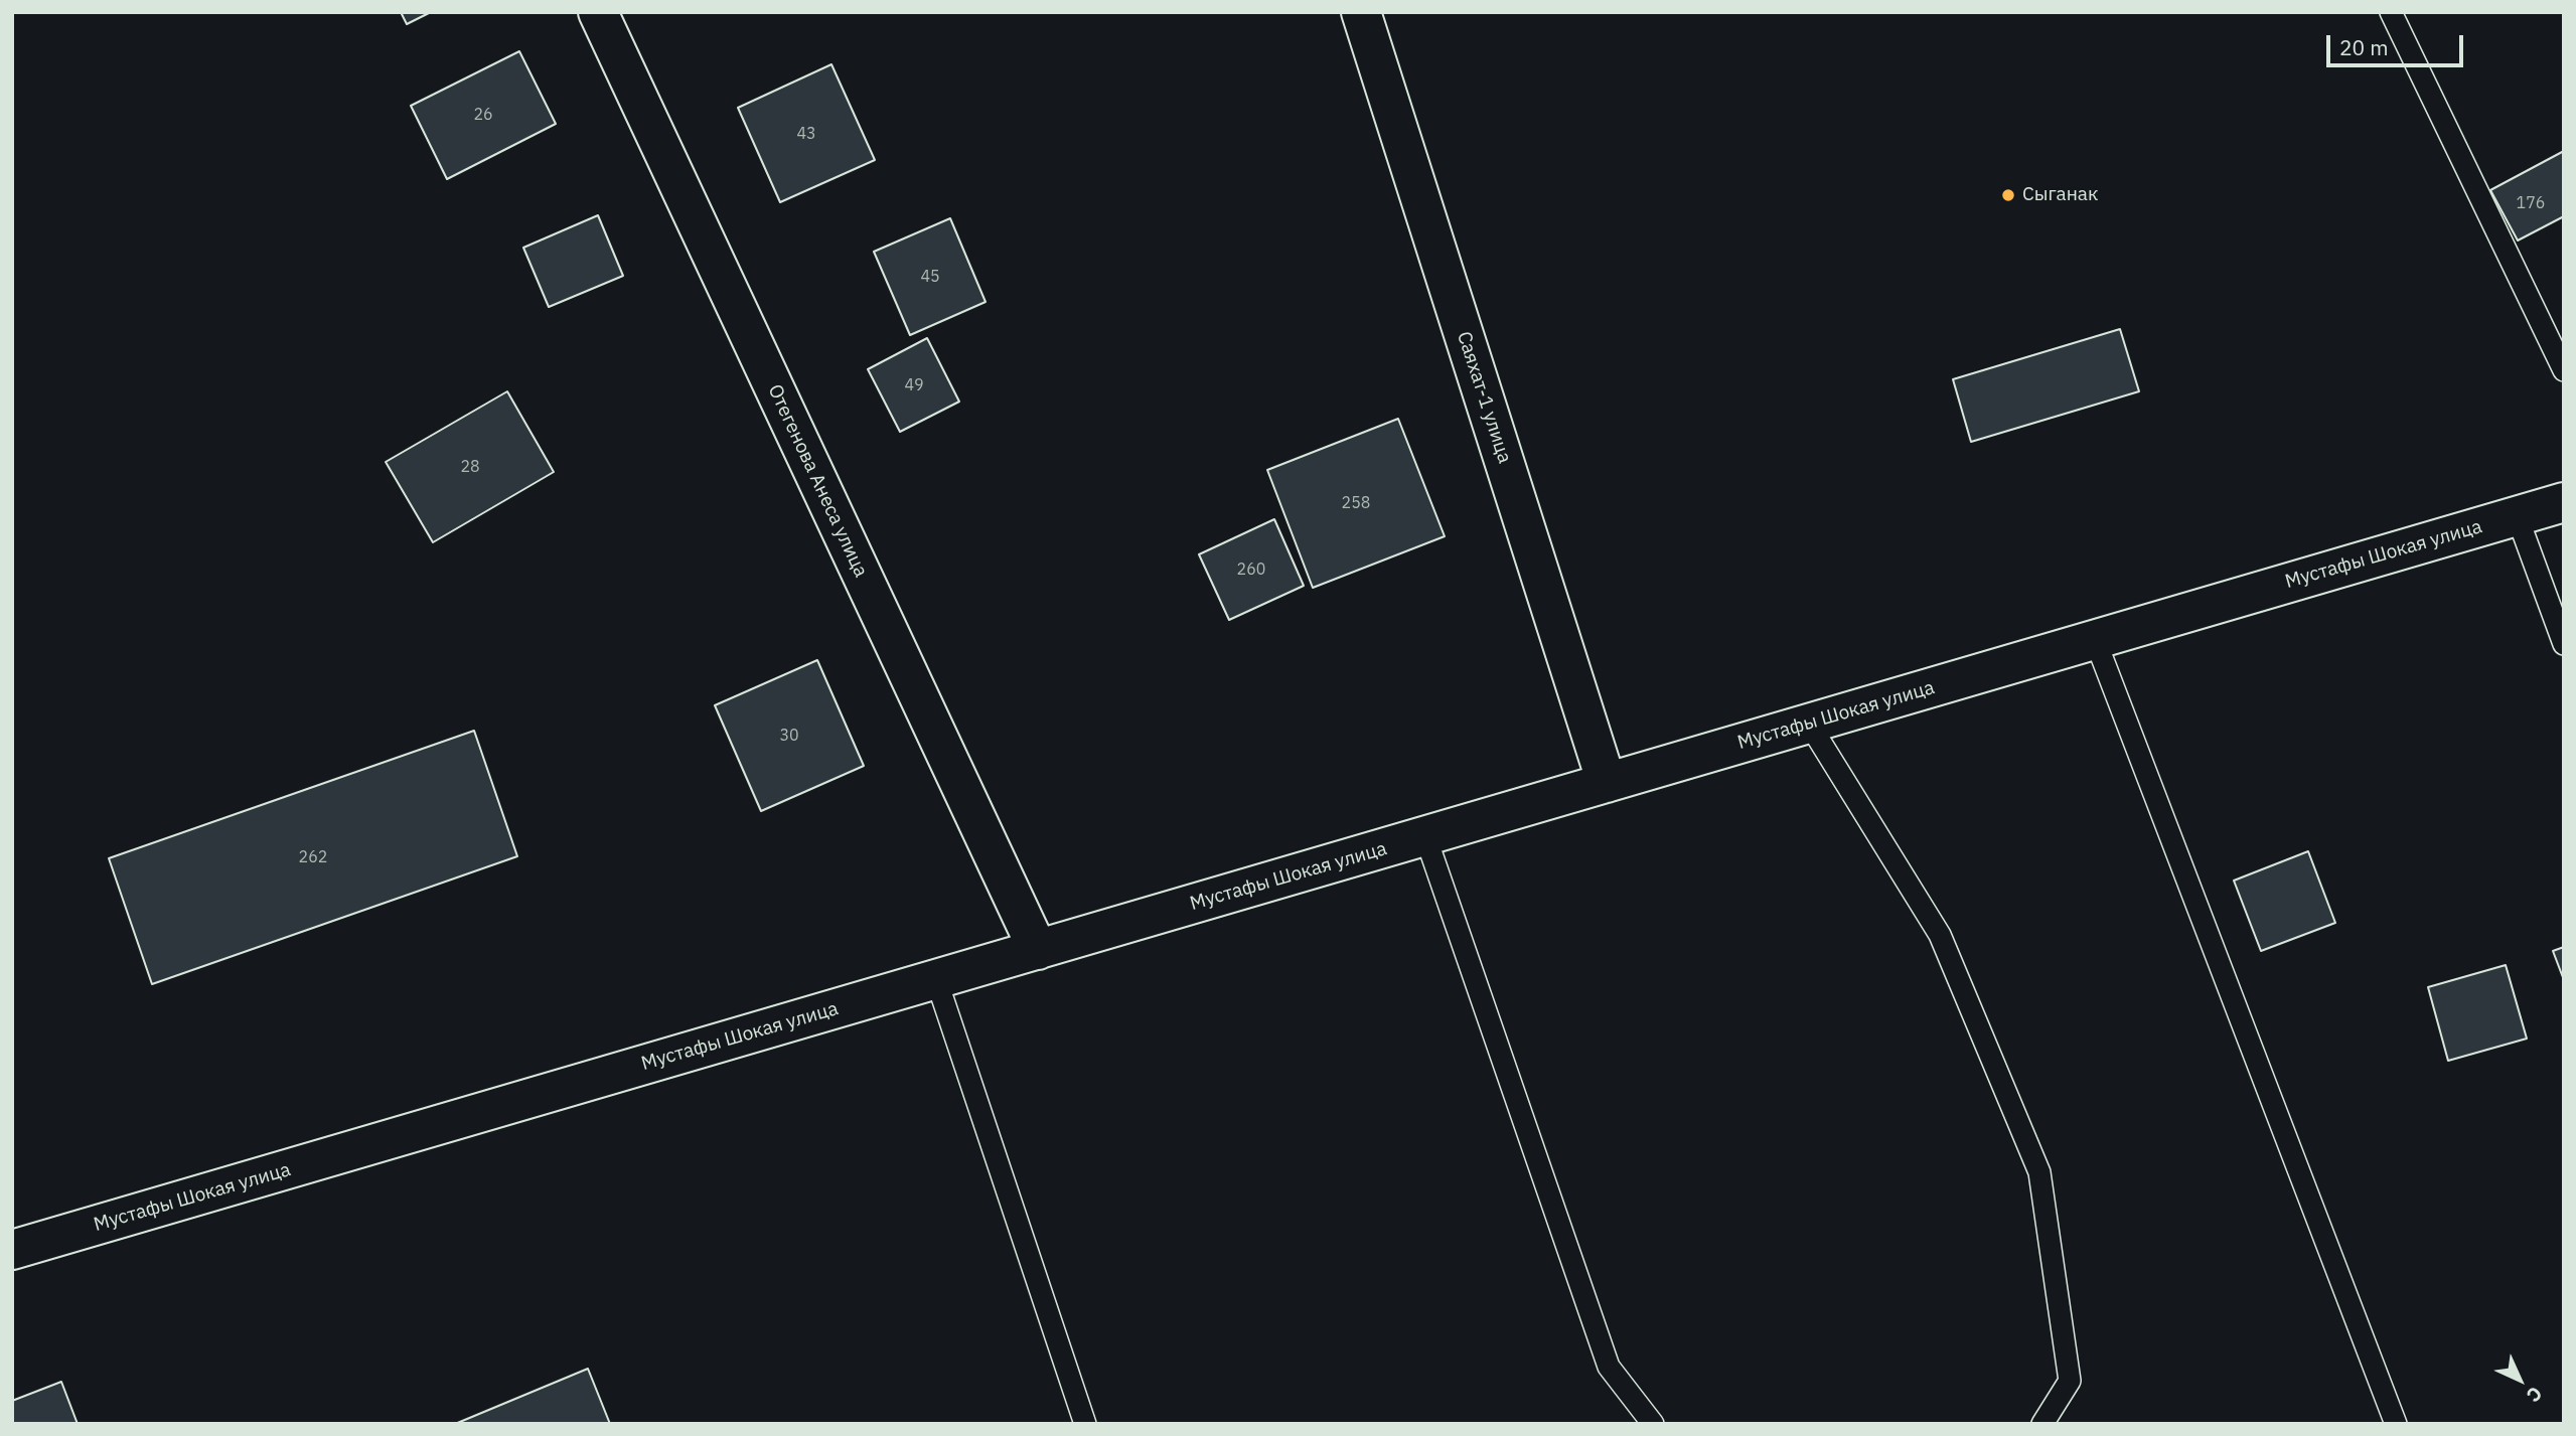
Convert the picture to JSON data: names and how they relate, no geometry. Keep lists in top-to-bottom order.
{
  "streets": {
    "street": ["Саяхат-1 улица", "Отегенова Анеса улица", "Мустафы Шокая улица"]
  },
  "crossings": [
    ["Саяхат-1 улица", "Мустафы Шокая улица"],
    ["Отегенова Анеса улица", "Мустафы Шокая улица"]
  ],
  "places": ["Сыганак"],
  "house_numbers": [
    "26",
    "43",
    "176",
    "45",
    "49",
    "28",
    "258",
    "260",
    "30",
    "262"
  ],
  "scale_bar": "20 m",
  "north": "bottom right"
}
